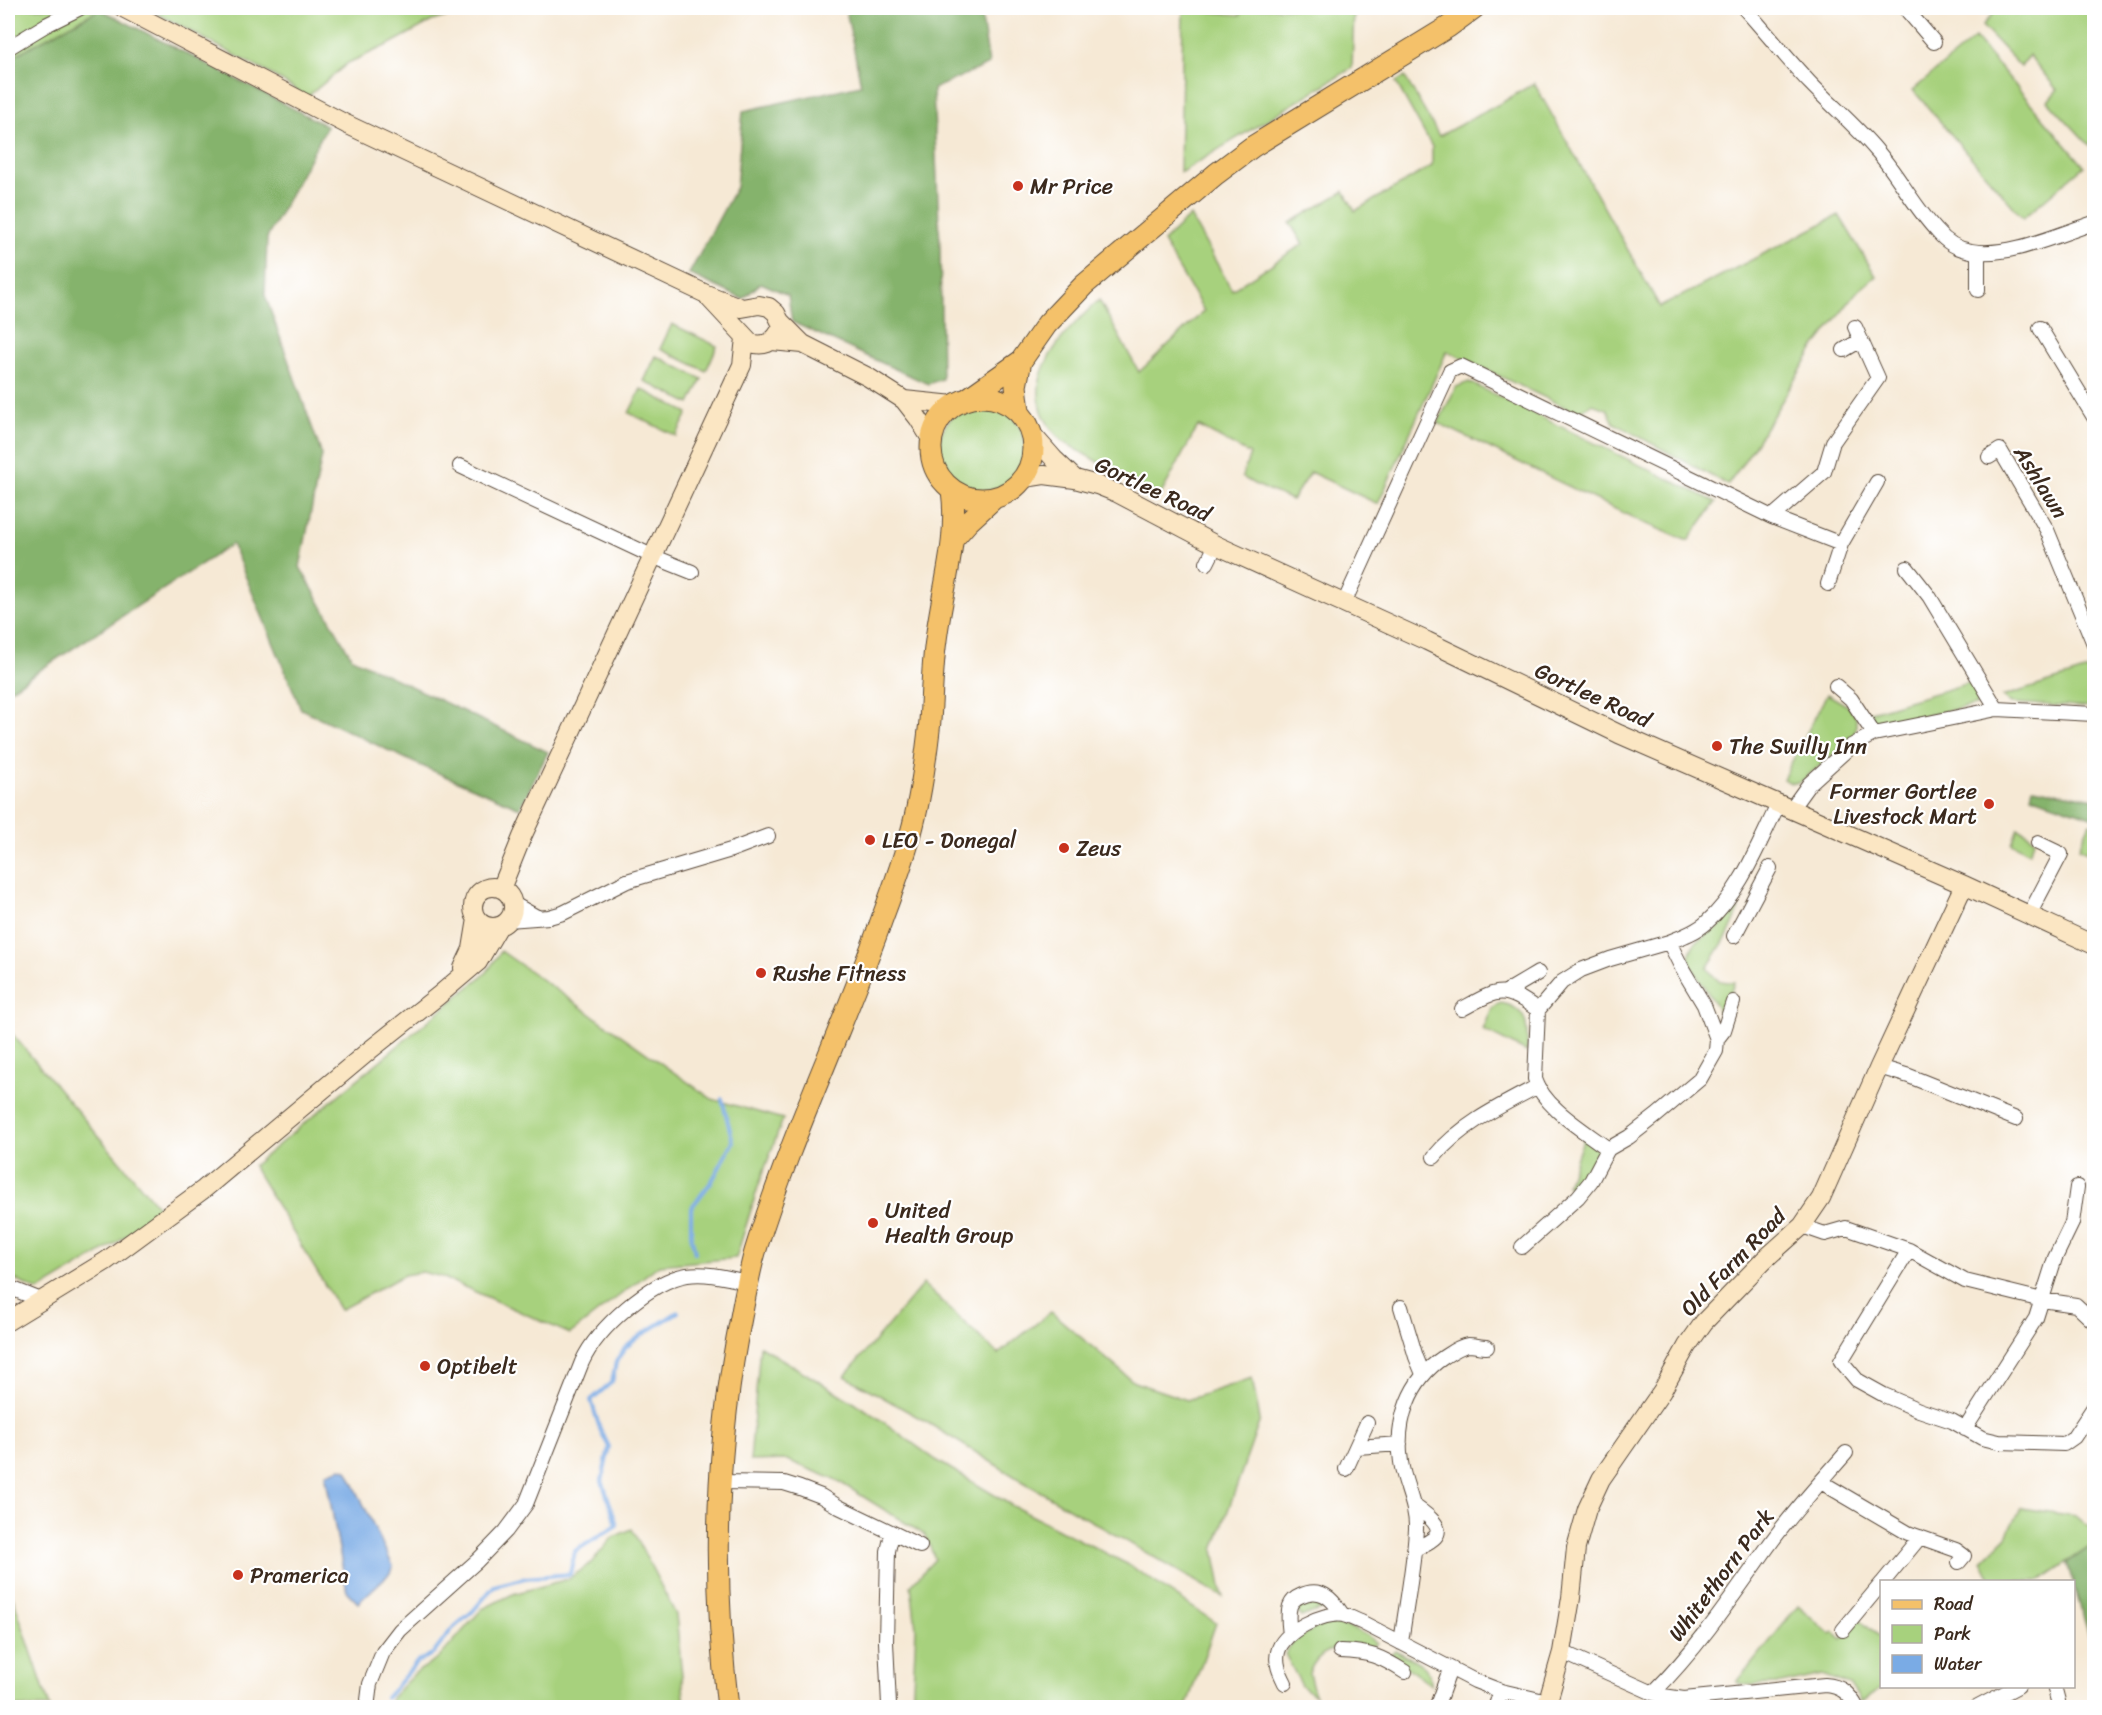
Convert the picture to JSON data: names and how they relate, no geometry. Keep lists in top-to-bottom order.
{
  "streets": {
    "street": [
      "Ashlawn",
      "Gortlee Road",
      "Old Farm Road",
      "Whitethorn Park"
    ]
  },
  "crossings": [
    ["Gortlee Road", "Old Farm Road"]
  ],
  "places": [
    "Mr Price",
    "The Swilly Inn",
    "Former Gortlee Livestock Mart",
    "LEO - Donegal",
    "Zeus",
    "Rushe Fitness",
    "United Health Group",
    "Optibelt",
    "Pramerica"
  ],
  "legend": ["Road", "Park", "Water"]
}
